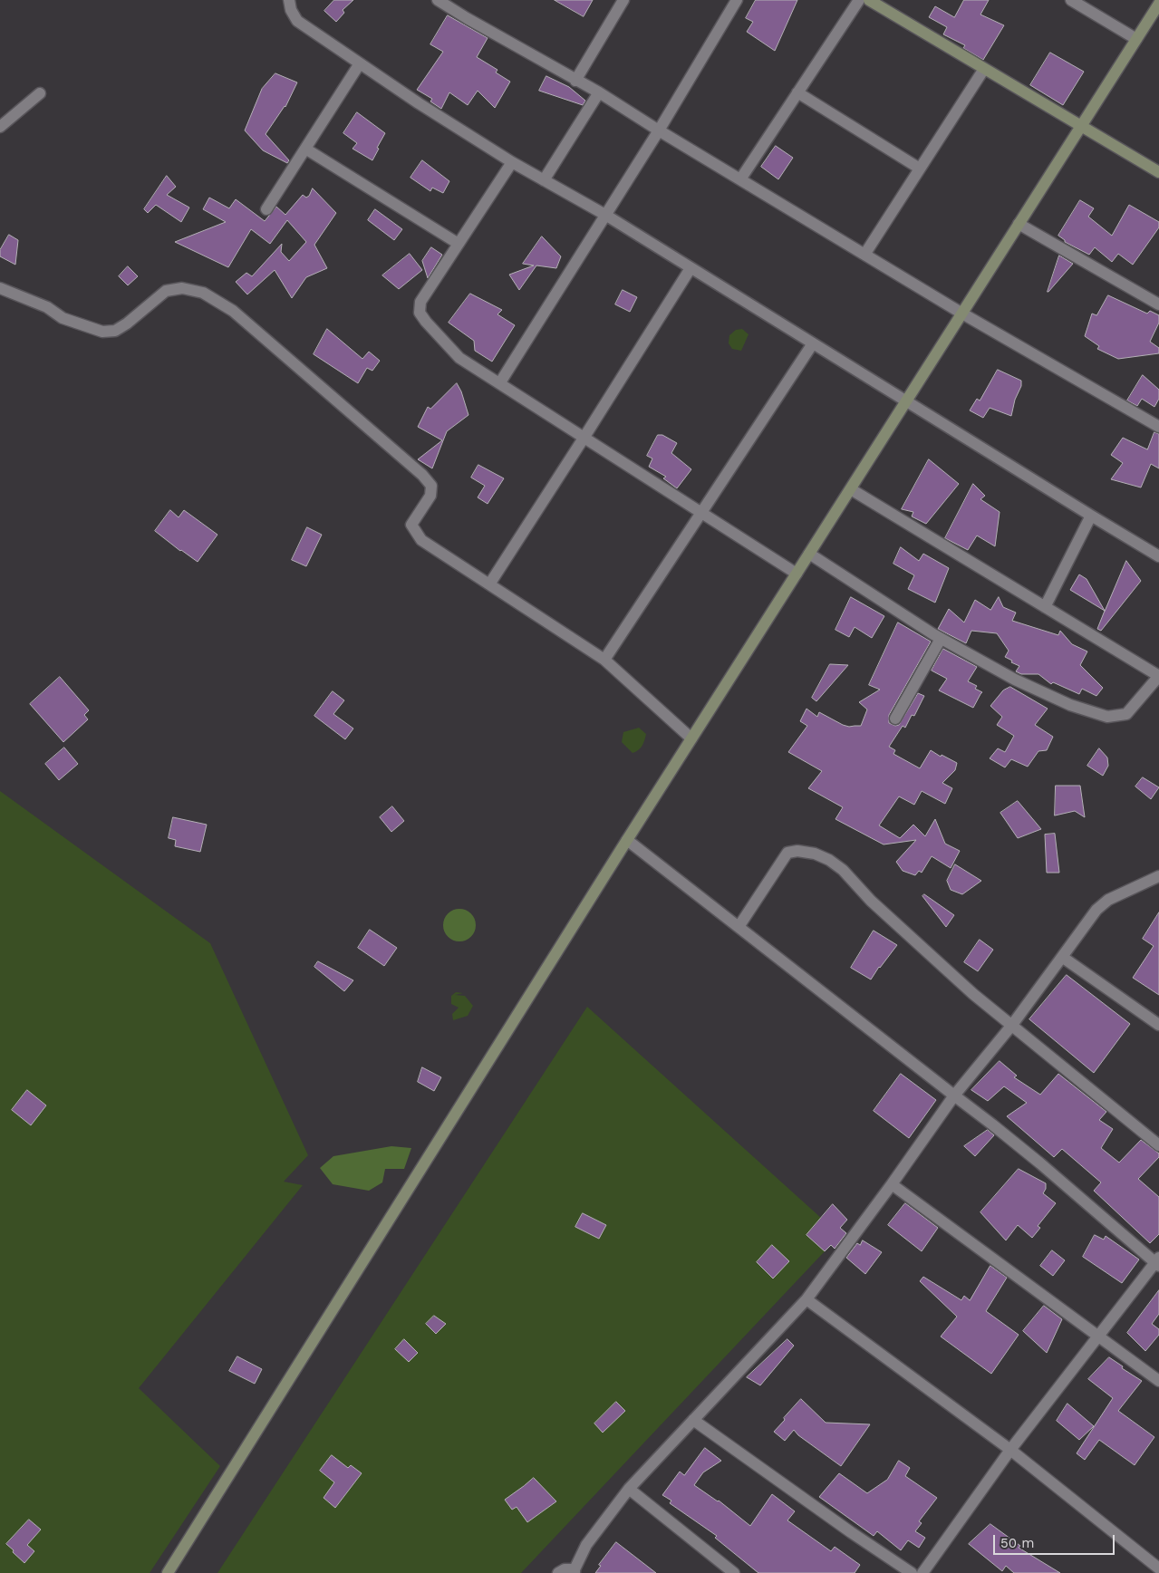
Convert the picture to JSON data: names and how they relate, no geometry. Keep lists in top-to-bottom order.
{
  "scale_bar": "50 m"
}
